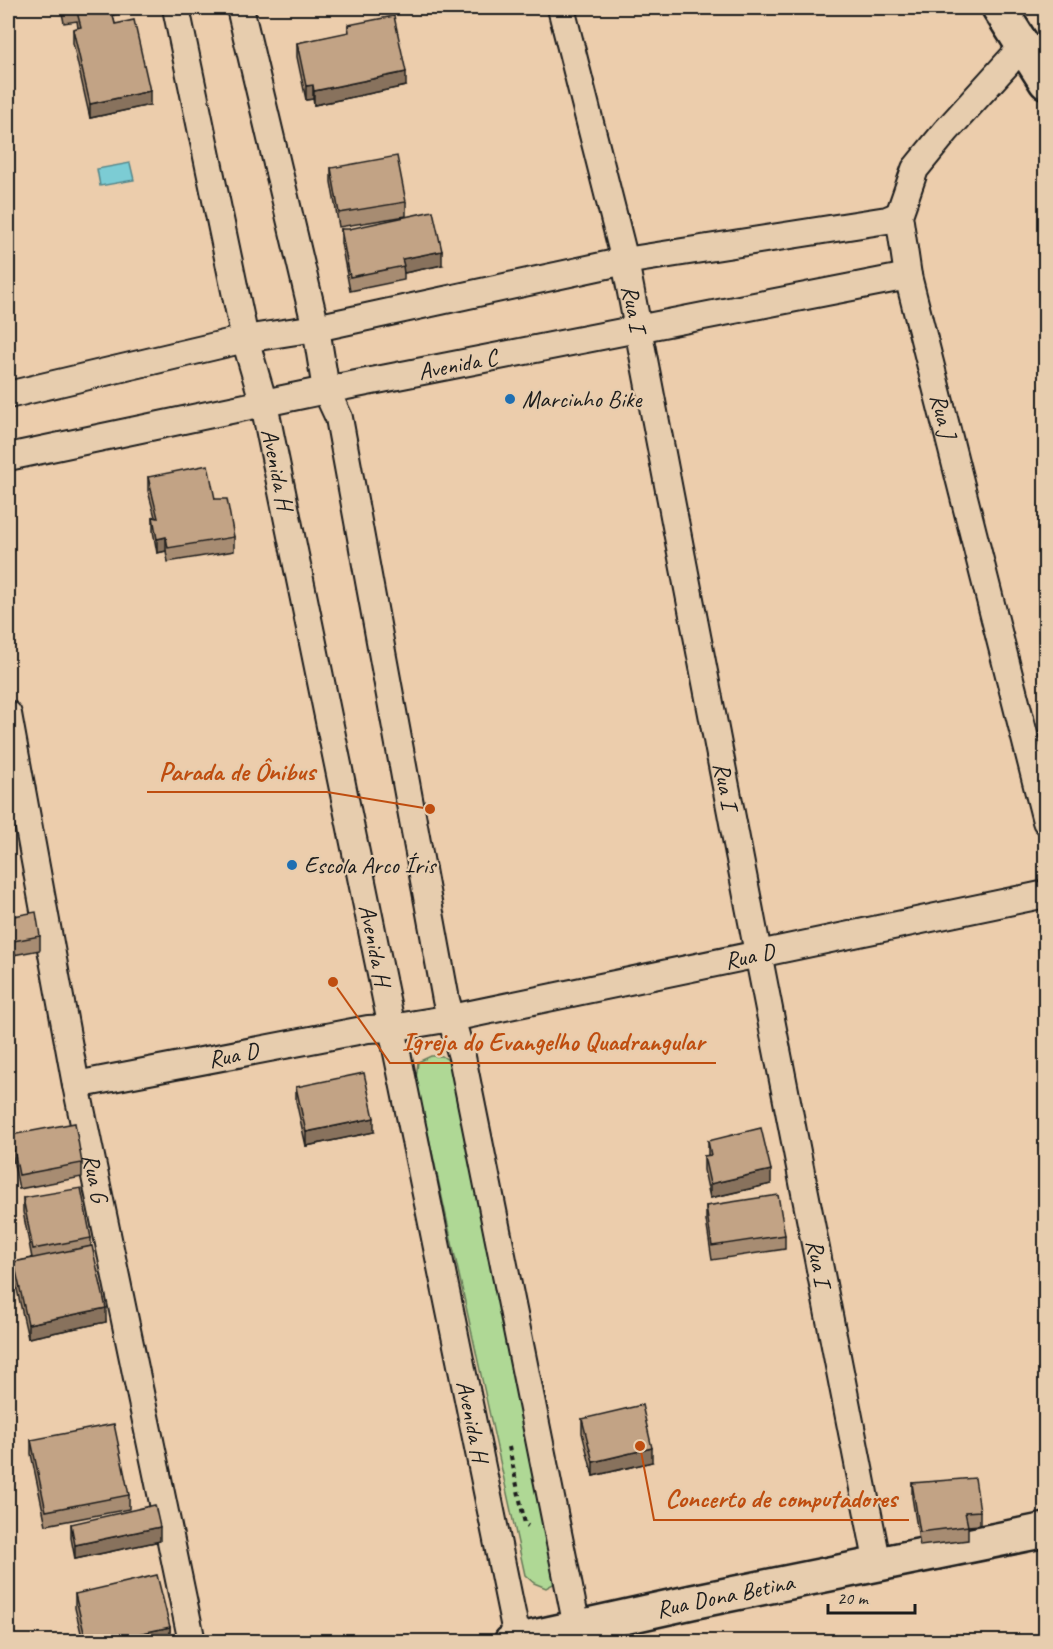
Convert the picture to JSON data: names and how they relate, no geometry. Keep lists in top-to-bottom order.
{
  "streets": {
    "street": [
      "Rua I",
      "Avenida C",
      "Rua J",
      "Avenida H",
      "Rua D",
      "Rua G",
      "Rua Dona Betina"
    ]
  },
  "crossings": [
    ["Rua I", "Avenida C"],
    ["Rua I", "Rua D"],
    ["Rua I", "Rua Dona Betina"],
    ["Avenida C", "Rua J"],
    ["Avenida C", "Avenida H"],
    ["Avenida H", "Rua D"],
    ["Avenida H", "Rua Dona Betina"],
    ["Rua D", "Rua G"]
  ],
  "places": [
    "Marcinho Bike",
    "Parada de Ônibus",
    "Escola Arco Íris",
    "Igreja do Evangelho Quadrangular",
    "Concerto de computadores"
  ],
  "scale_bar": "20 m"
}
